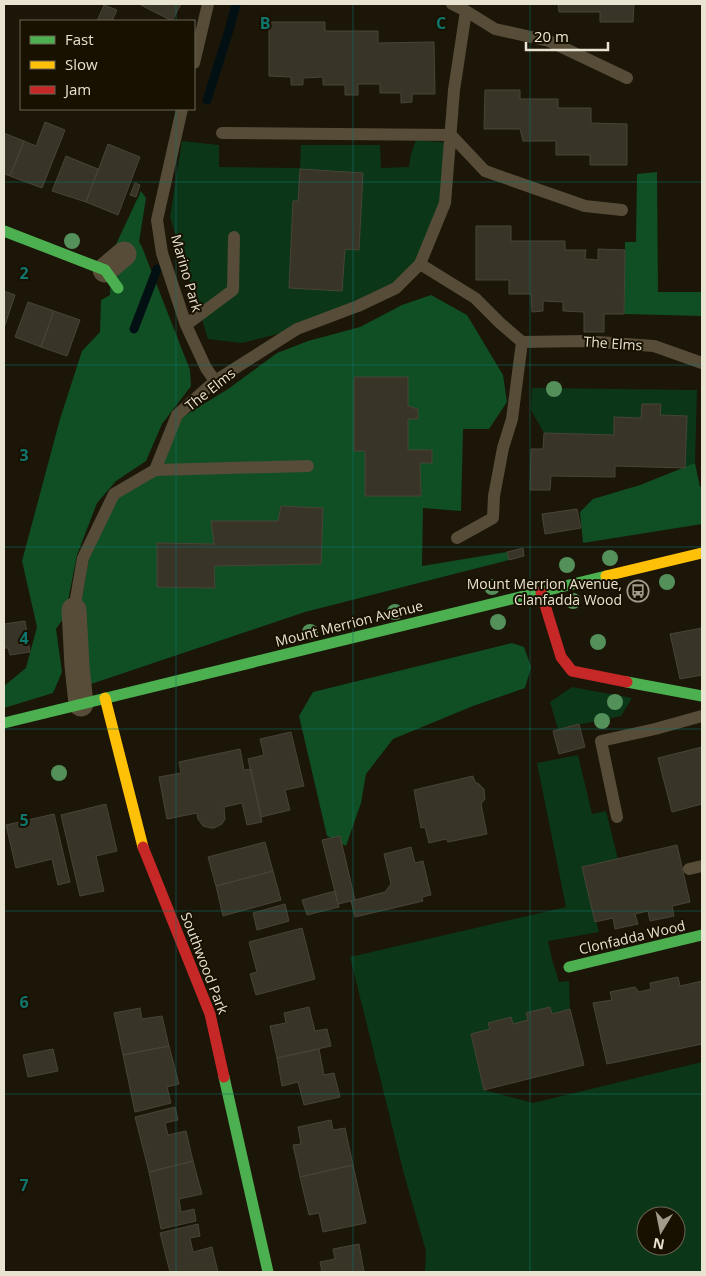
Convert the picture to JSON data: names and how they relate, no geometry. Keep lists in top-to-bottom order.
{
  "streets": {
    "main road": ["Mount Merrion Avenue", "Clonfadda Wood", "Southwood Park"],
    "lane": ["Marino Park", "The Elms"]
  },
  "crossings": [
    ["Marino Park", "The Elms"],
    ["Mount Merrion Avenue", "Southwood Park"]
  ],
  "places": {
    "bus stop": ["Mount Merrion Avenue, Clanfadda Wood"]
  },
  "legend": ["Fast", "Slow", "Jam"],
  "scale_bar": "20 m",
  "north": "bottom",
  "grid": {
    "columns": ["B", "C"],
    "rows": [
      "2",
      "3",
      "4",
      "5",
      "6",
      "7"
    ]
  }
}
